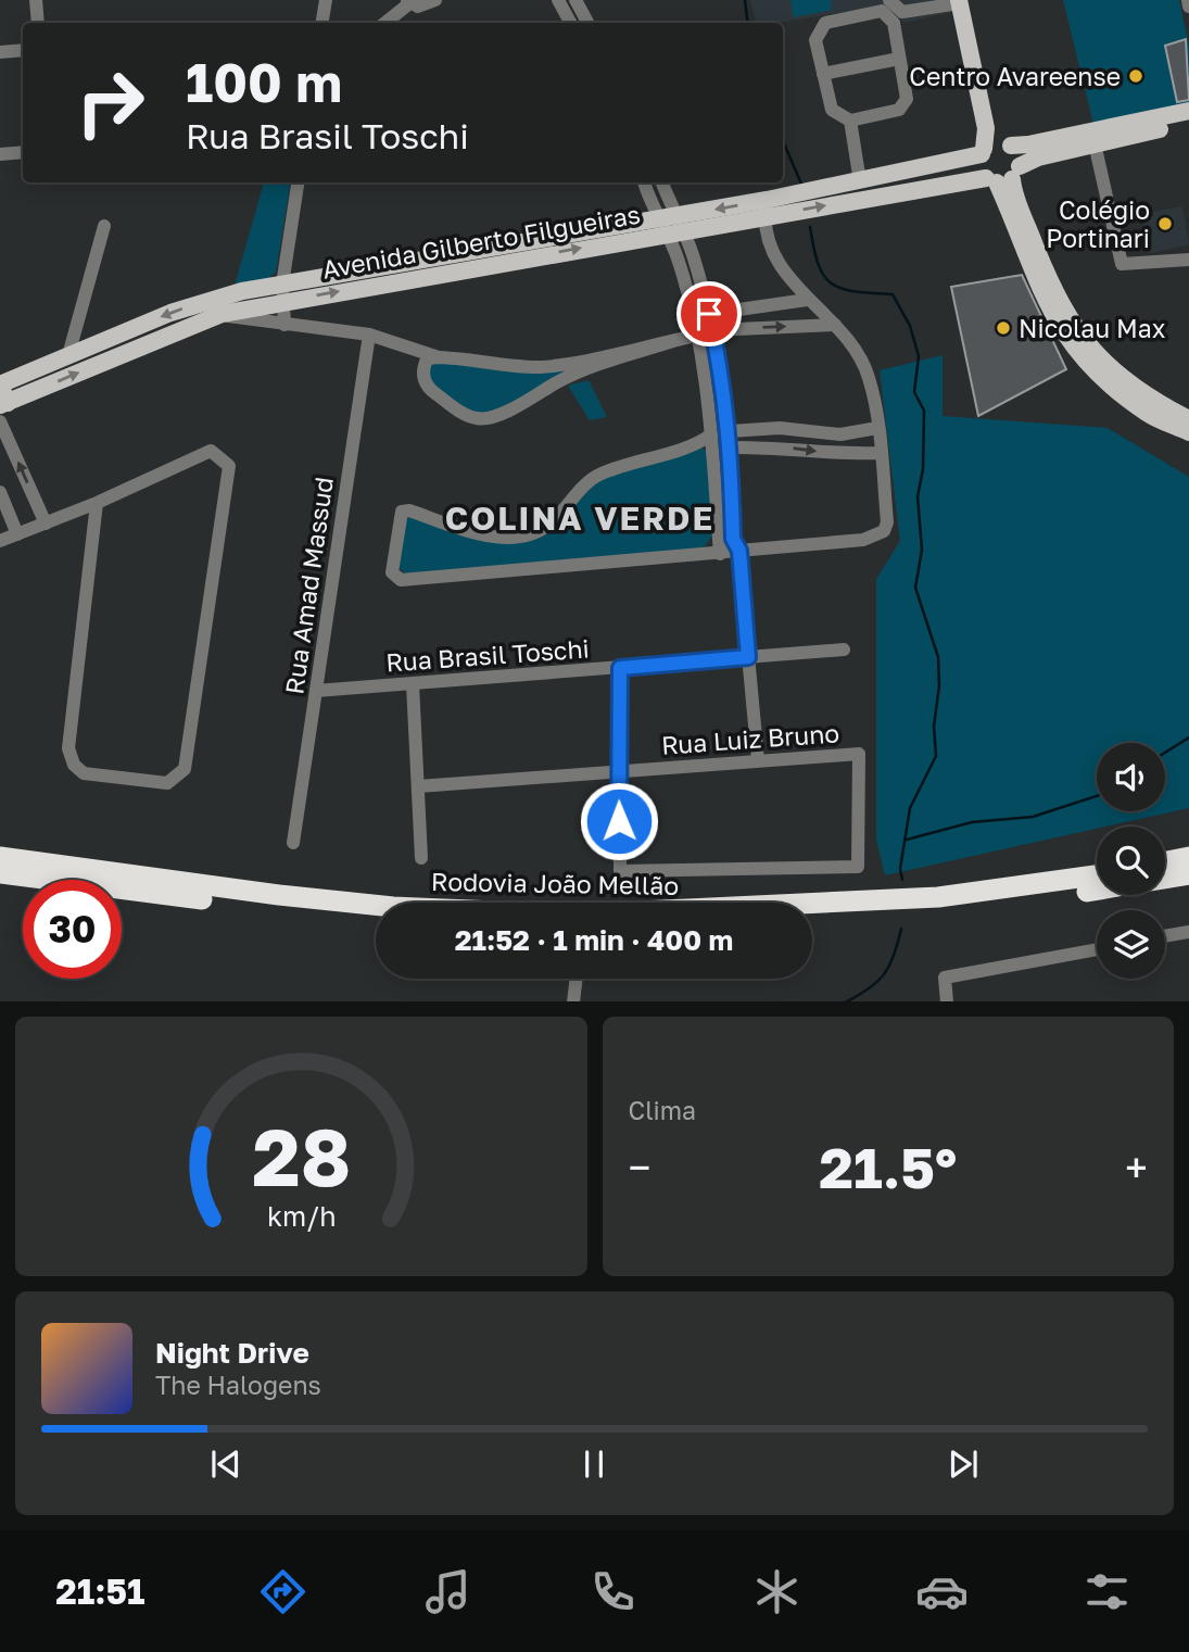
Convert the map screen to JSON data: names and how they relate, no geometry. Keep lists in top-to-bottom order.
{
  "streets": {
    "highway": ["Rodovia João Mellão"],
    "main road": ["Avenida Gilberto Filgueiras"],
    "street": ["Rua Amad Massud", "Rua Brasil Toschi", "Rua Luiz Bruno"]
  },
  "crossings": [
    ["Rua Amad Massud", "Rua Brasil Toschi"]
  ],
  "districts": ["COLINA VERDE"],
  "places": ["Centro Avareense", "Colégio Portinari", "Nicolau Max"],
  "page": {
    "turn": ["100 m", "Rua Brasil Toschi"],
    "limit": "30",
    "trip": "21:52 · 1 min · 400 m",
    "tile": "Clima",
    "heat": ["−", "21.5°", "+"],
    "song": ["Night Drive", "The Halogens"],
    "tabs": "21:51",
    "gauge": ["28", "km/h"]
  }
}
